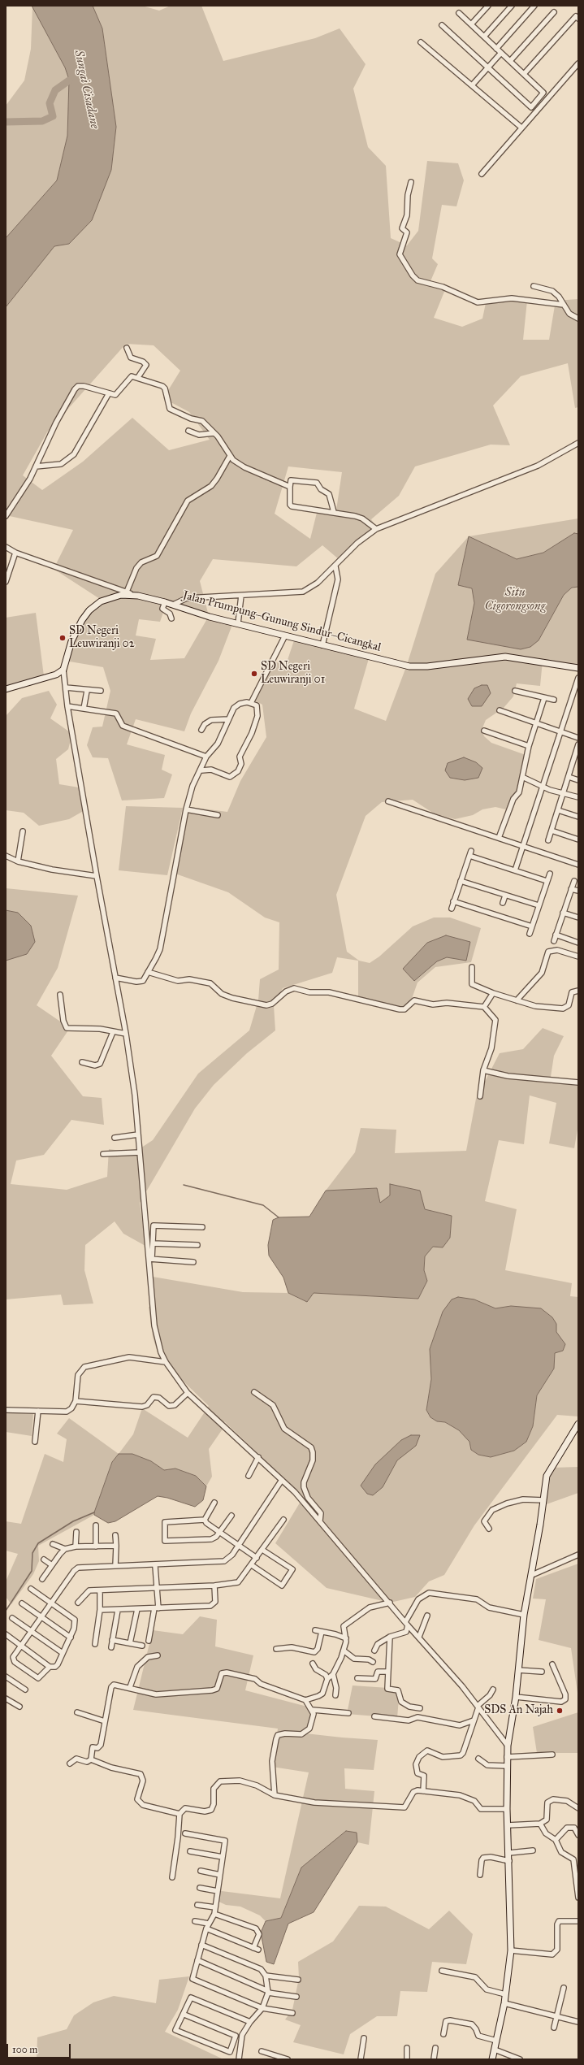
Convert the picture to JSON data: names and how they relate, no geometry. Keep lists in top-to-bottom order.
{
  "streets": {
    "main road": ["Jalan Prumpung–Gunung Sindur–Cicangkal"]
  },
  "water": ["Sungai Cisadane", "Situ Cigorongsong"],
  "places": ["SD Negeri Leuwiranji 02", "SD Negeri Leuwiranji 01", "SDS An Najah"],
  "scale_bar": "100 m"
}
